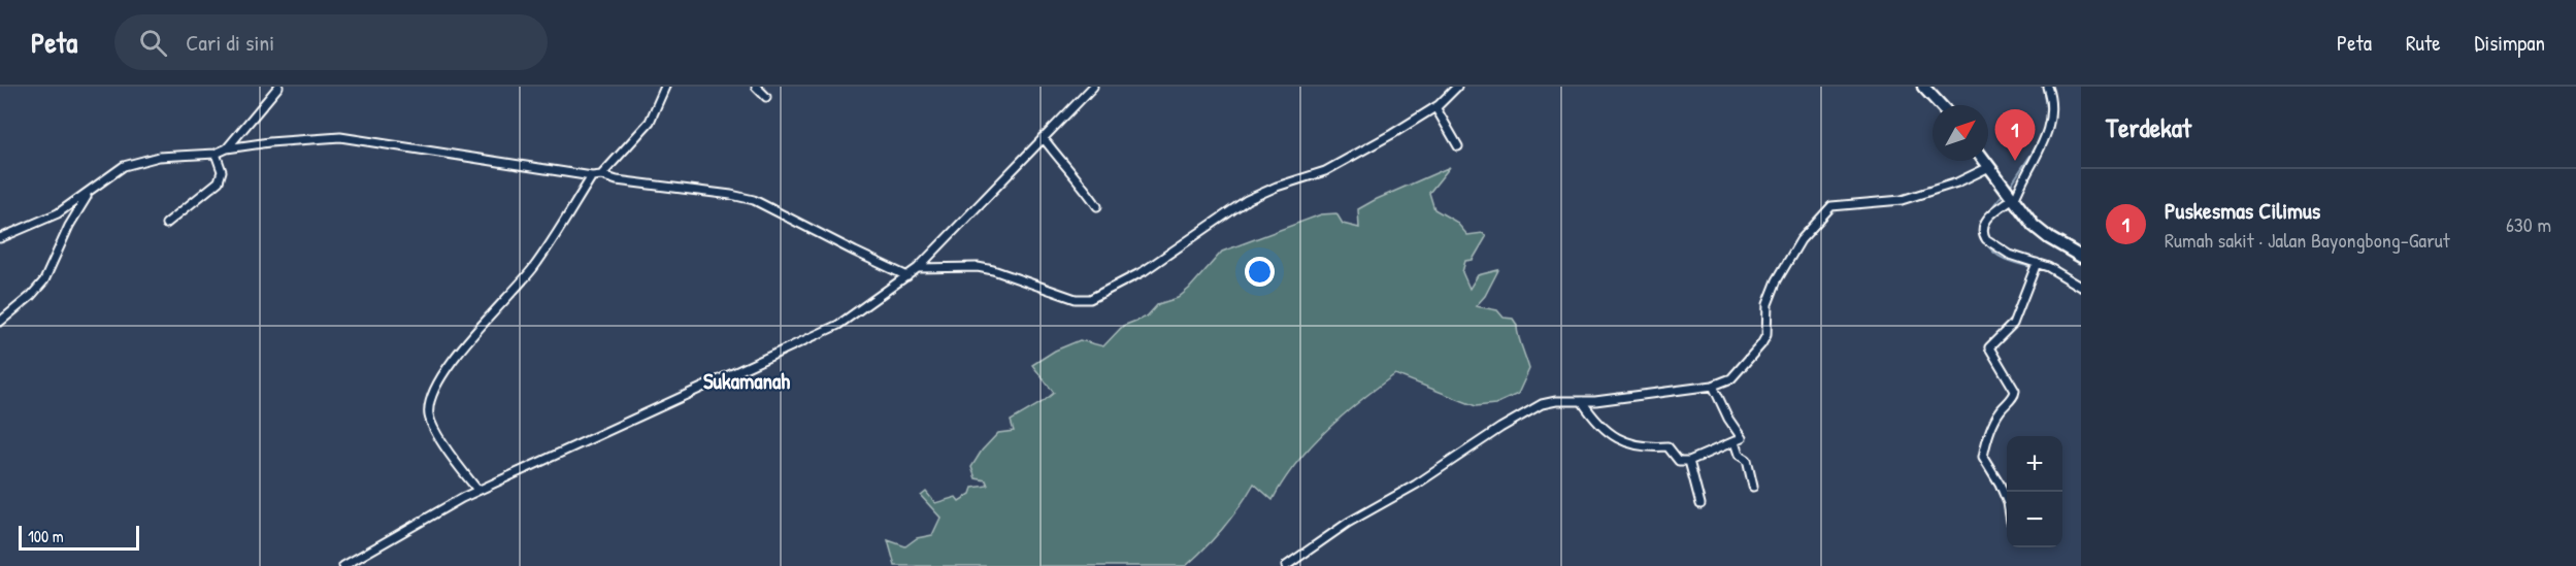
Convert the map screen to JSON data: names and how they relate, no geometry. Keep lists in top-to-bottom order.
{
  "districts": ["Sukamanah"],
  "scale_bar": "100 m",
  "north": "top right",
  "page": {
    "header": "Peta",
    "search": "Cari di sini",
    "nav": ["Peta", "Rute", "Disimpan"],
    "heading": "Terdekat",
    "pins": "1",
    "list": [
      {
        "mark": "1",
        "name": "Puskesmas Cilimus",
        "note": "Rumah sakit · Jalan Bayongbong-Garut",
        "value": "630 m"
      }
    ],
    "map_buttons": ["+", "−"],
    "scale": "100 m"
  }
}
